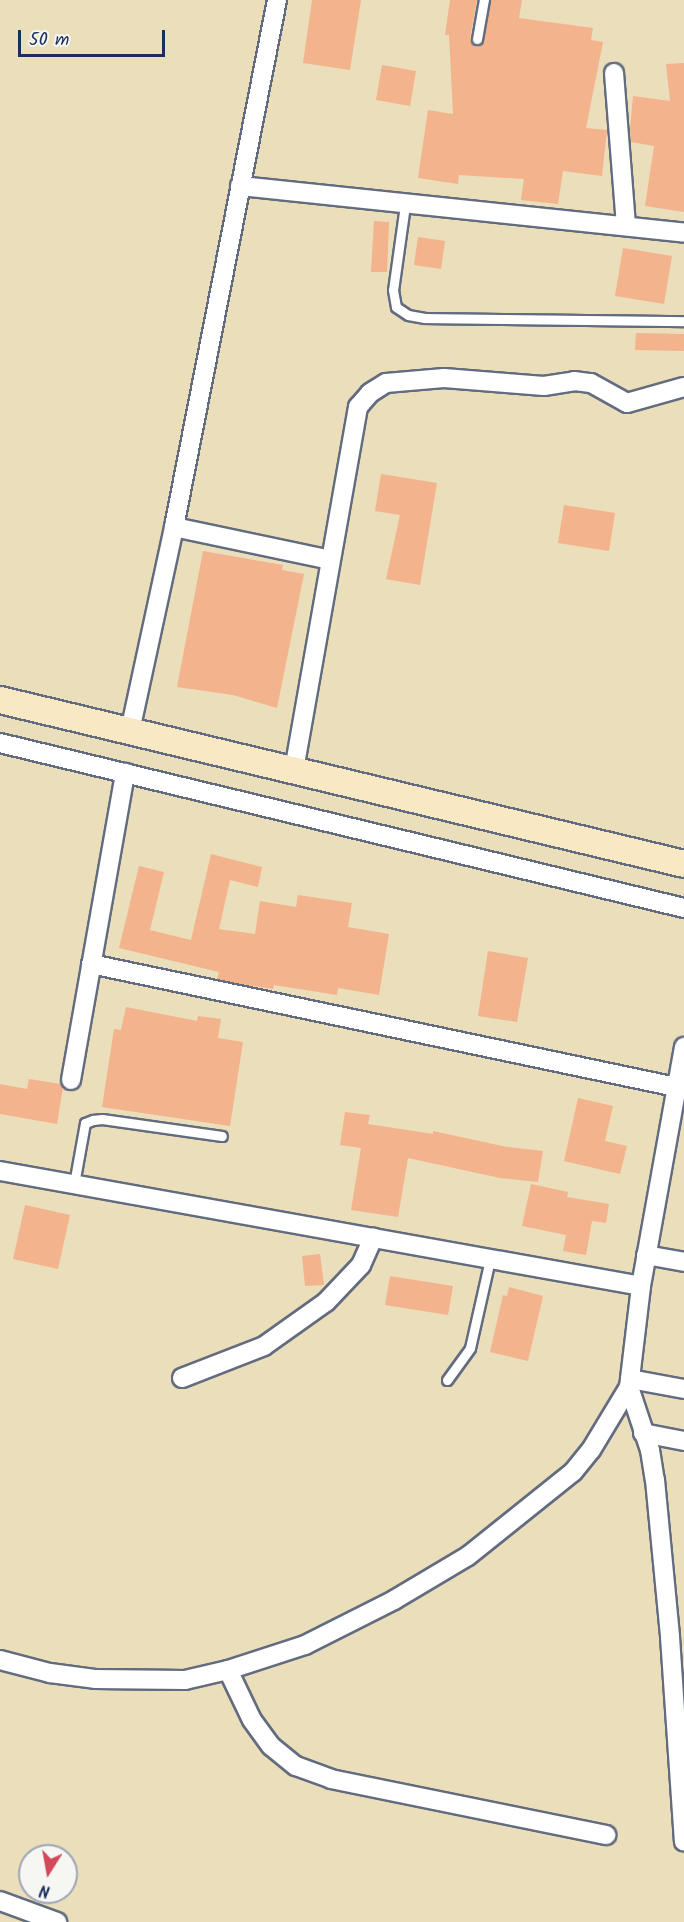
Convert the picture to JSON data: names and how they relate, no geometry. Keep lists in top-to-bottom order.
{
  "scale_bar": "50 m",
  "north": "bottom"
}
